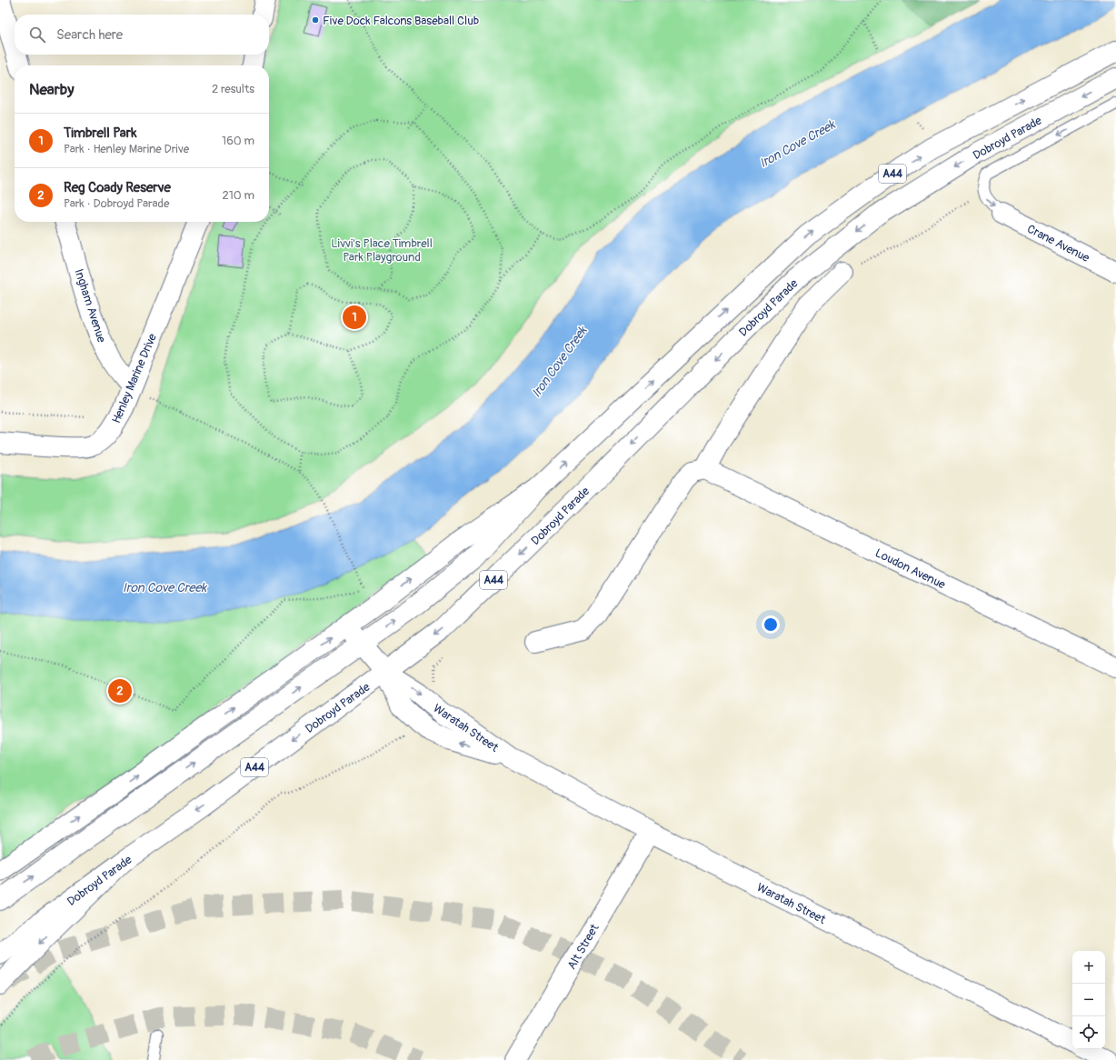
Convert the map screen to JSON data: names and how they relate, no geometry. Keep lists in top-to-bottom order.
{
  "streets": {
    "main road": [
      "Dobroyd Parade",
      "A44",
      "Crane Avenue",
      "Ingham Avenue",
      "Henley Marine Drive",
      "Loudon Avenue",
      "Waratah Street",
      "Alt Street"
    ]
  },
  "crossings": [
    ["Dobroyd Parade", "Waratah Street"],
    ["A44", "Waratah Street"],
    ["Ingham Avenue", "Henley Marine Drive"],
    ["Waratah Street", "Alt Street"]
  ],
  "water": ["Iron Cove Creek"],
  "parks": ["Livvi's Place Timbrell Park Playground"],
  "places": ["Five Dock Falcons Baseball Club"],
  "page": {
    "search": "Search here",
    "heading": ["Nearby", "2 results"],
    "list": [
      {
        "mark": "1",
        "name": "Timbrell Park",
        "note": "Park · Henley Marine Drive",
        "value": "160 m"
      },
      {
        "mark": "2",
        "name": "Reg Coady Reserve",
        "note": "Park · Dobroyd Parade",
        "value": "210 m"
      }
    ],
    "pins": ["1", "2"],
    "map_buttons": ["+", "−"]
  }
}
